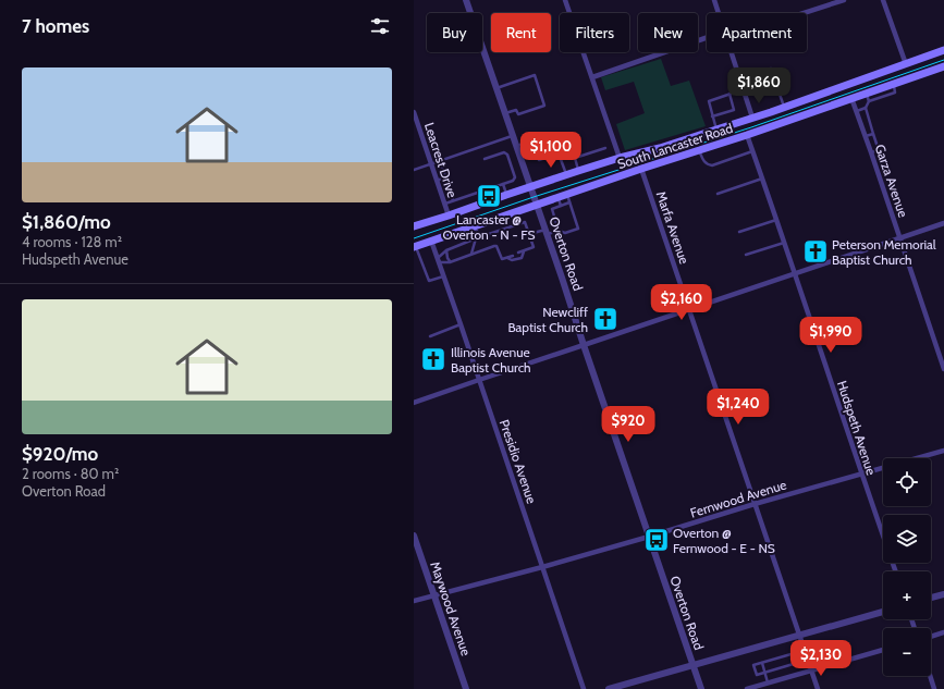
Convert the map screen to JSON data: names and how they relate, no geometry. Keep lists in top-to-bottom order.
{
  "streets": {
    "main road": ["South Lancaster Road"],
    "street": [
      "Leacrest Drive",
      "Garza Avenue",
      "Marfa Avenue",
      "Overton Road",
      "Hudspeth Avenue",
      "Presidio Avenue",
      "Fernwood Avenue",
      "Maywood Avenue"
    ]
  },
  "crossings": [
    ["South Lancaster Road", "Leacrest Drive"],
    ["South Lancaster Road", "Garza Avenue"],
    ["South Lancaster Road", "Marfa Avenue"],
    ["South Lancaster Road", "Overton Road"],
    ["South Lancaster Road", "Hudspeth Avenue"],
    ["South Lancaster Road", "Presidio Avenue"],
    ["Marfa Avenue", "Fernwood Avenue"],
    ["Overton Road", "Fernwood Avenue"],
    ["Hudspeth Avenue", "Fernwood Avenue"],
    ["Presidio Avenue", "Fernwood Avenue"],
    ["Fernwood Avenue", "Maywood Avenue"]
  ],
  "places": {
    "bus stop": ["Lancaster @ Overton - N - FS", "Overton @ Fernwood - E - NS"],
    "church": ["Peterson Memorial Baptist Church", "Newcliff Baptist Church", "Illinois Avenue Baptist Church"]
  },
  "page": {
    "heading": "7 homes",
    "chip": [
      "Buy",
      "Rent",
      "Filters",
      "New",
      "Apartment"
    ],
    "list": [
      {
        "name": "$1,860/mo",
        "note": "4 rooms · 128 m² · Hudspeth Avenue"
      },
      {
        "name": "$920/mo",
        "note": "2 rooms · 80 m² · Overton Road"
      }
    ],
    "price": [
      "$1,860",
      "$1,100",
      "$2,160",
      "$1,990",
      "$1,240",
      "$920",
      "$2,130"
    ],
    "map_buttons": ["+", "−"]
  }
}
